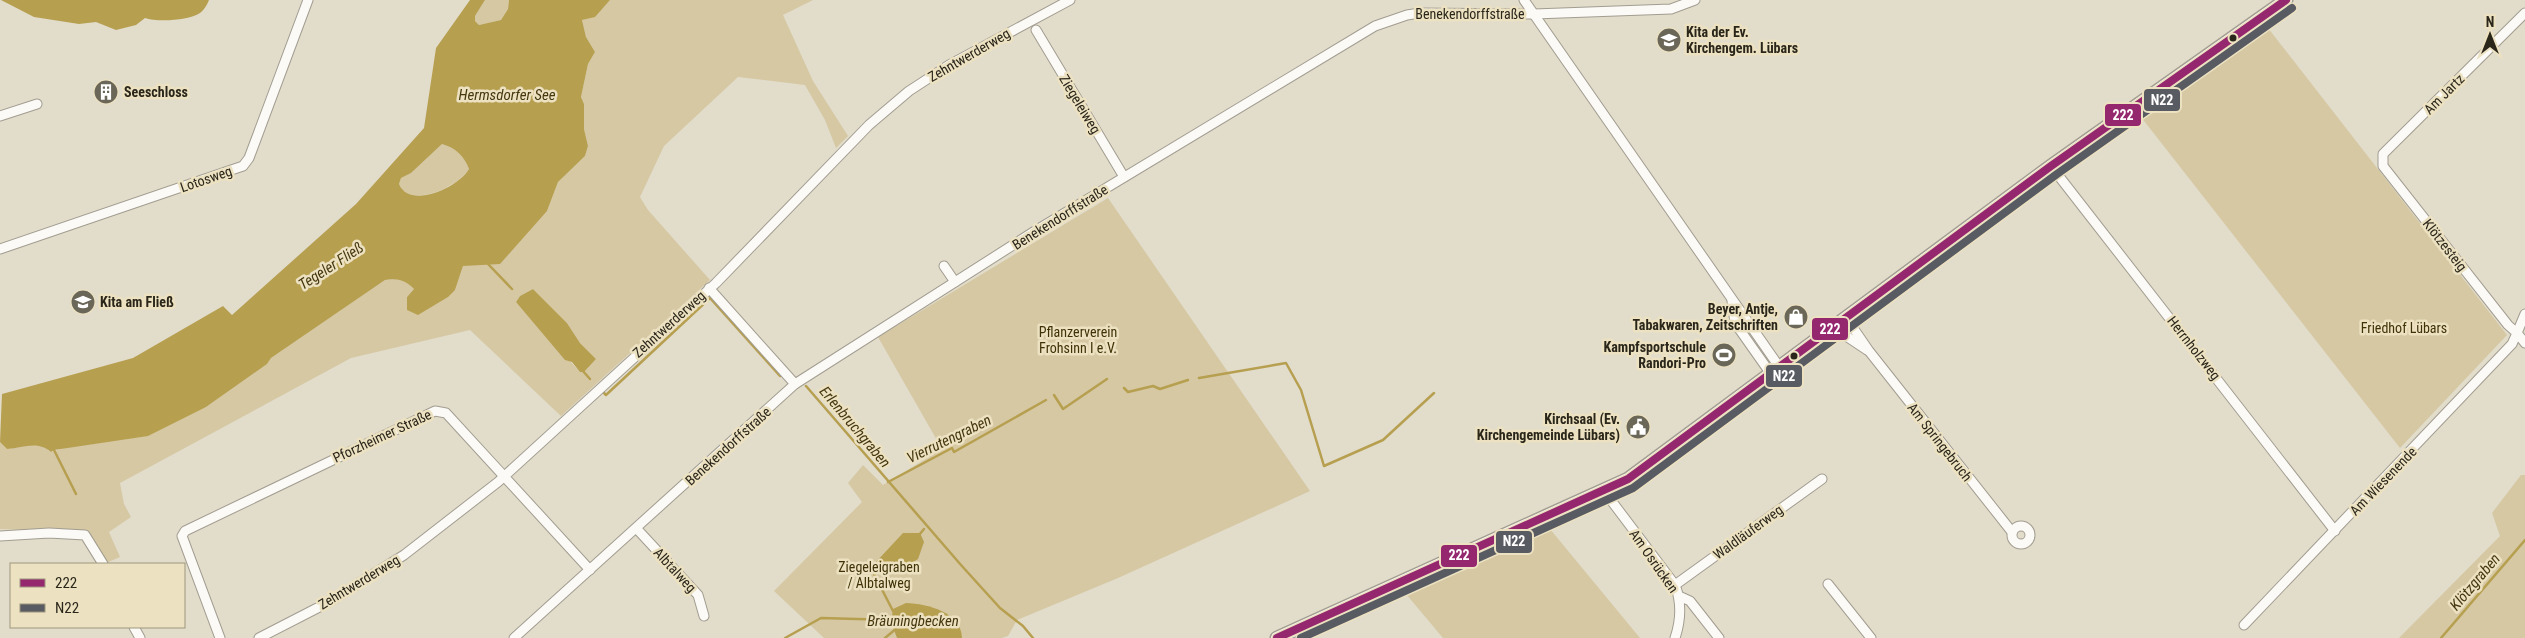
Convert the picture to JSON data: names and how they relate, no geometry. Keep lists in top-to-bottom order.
{
  "streets": {
    "street": [
      "Benekendorffstraße",
      "Zehntwerderweg",
      "Am Jartz",
      "Ziegeleiweg",
      "Lotosweg",
      "Klötzesteig",
      "Herrnholzweg",
      "Pforzheimer Straße",
      "Am Springebruch",
      "Am Wiesenende",
      "Waldläuferweg",
      "Am Osrücken",
      "Albtalweg"
    ]
  },
  "crossings": [
    ["Benekendorffstraße", "Ziegeleiweg"],
    ["Benekendorffstraße", "Pforzheimer Straße"],
    ["Benekendorffstraße", "Albtalweg"],
    ["Zehntwerderweg", "Pforzheimer Straße"],
    ["Am Jartz", "Klötzesteig"],
    ["Klötzesteig", "Am Wiesenende"],
    ["Herrnholzweg", "Am Wiesenende"],
    ["Waldläuferweg", "Am Osrücken"]
  ],
  "water": [
    "Hermsdorfer See",
    "Tegeler Fließ",
    "Erlenbruchgraben",
    "Vierrutengraben",
    "Klötzgraben",
    "Bräuningbecken"
  ],
  "parks": ["Friedhof Lübars", "Pflanzerverein Frohsinn I e.V.", "Ziegeleigraben / Albtalweg"],
  "places": {
    "school or university": ["Kita der Ev. Kirchengem. Lübars", "Kita am Fließ"],
    "building": ["Seeschloss"],
    "shop": ["Beyer, Antje, Tabakwaren, Zeitschriften"],
    "sports": ["Kampfsportschule Randori-Pro"],
    "public building": ["Kirchsaal (Ev. Kirchengemeinde Lübars)"]
  },
  "lines": ["transit line 222", "transit line N22"],
  "legend": ["222", "N22"],
  "north": "top"
}
